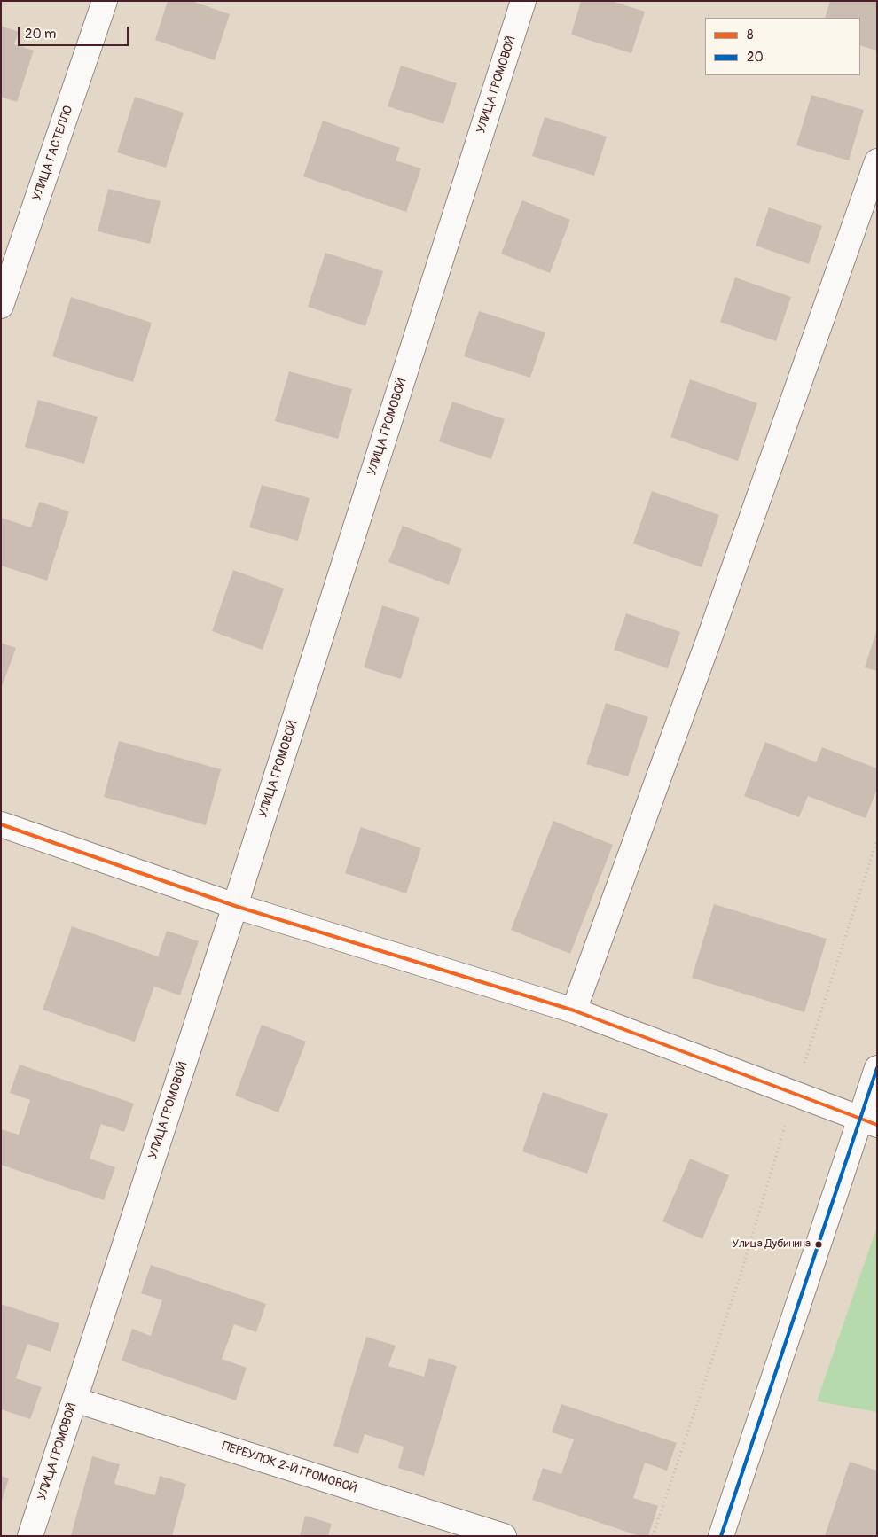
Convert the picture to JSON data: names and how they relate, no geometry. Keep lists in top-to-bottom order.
{
  "streets": {
    "street": ["УЛИЦА ГРОМОВОЙ", "УЛИЦА ГАСТЕЛЛО", "ПЕРЕУЛОК 2-Й ГРОМОВОЙ"]
  },
  "crossings": [
    ["УЛИЦА ГРОМОВОЙ", "ПЕРЕУЛОК 2-Й ГРОМОВОЙ"]
  ],
  "places": ["Улица Дубинина"],
  "lines": ["transit line 8", "transit line 20"],
  "legend": ["8", "20"],
  "scale_bar": "20 m"
}
